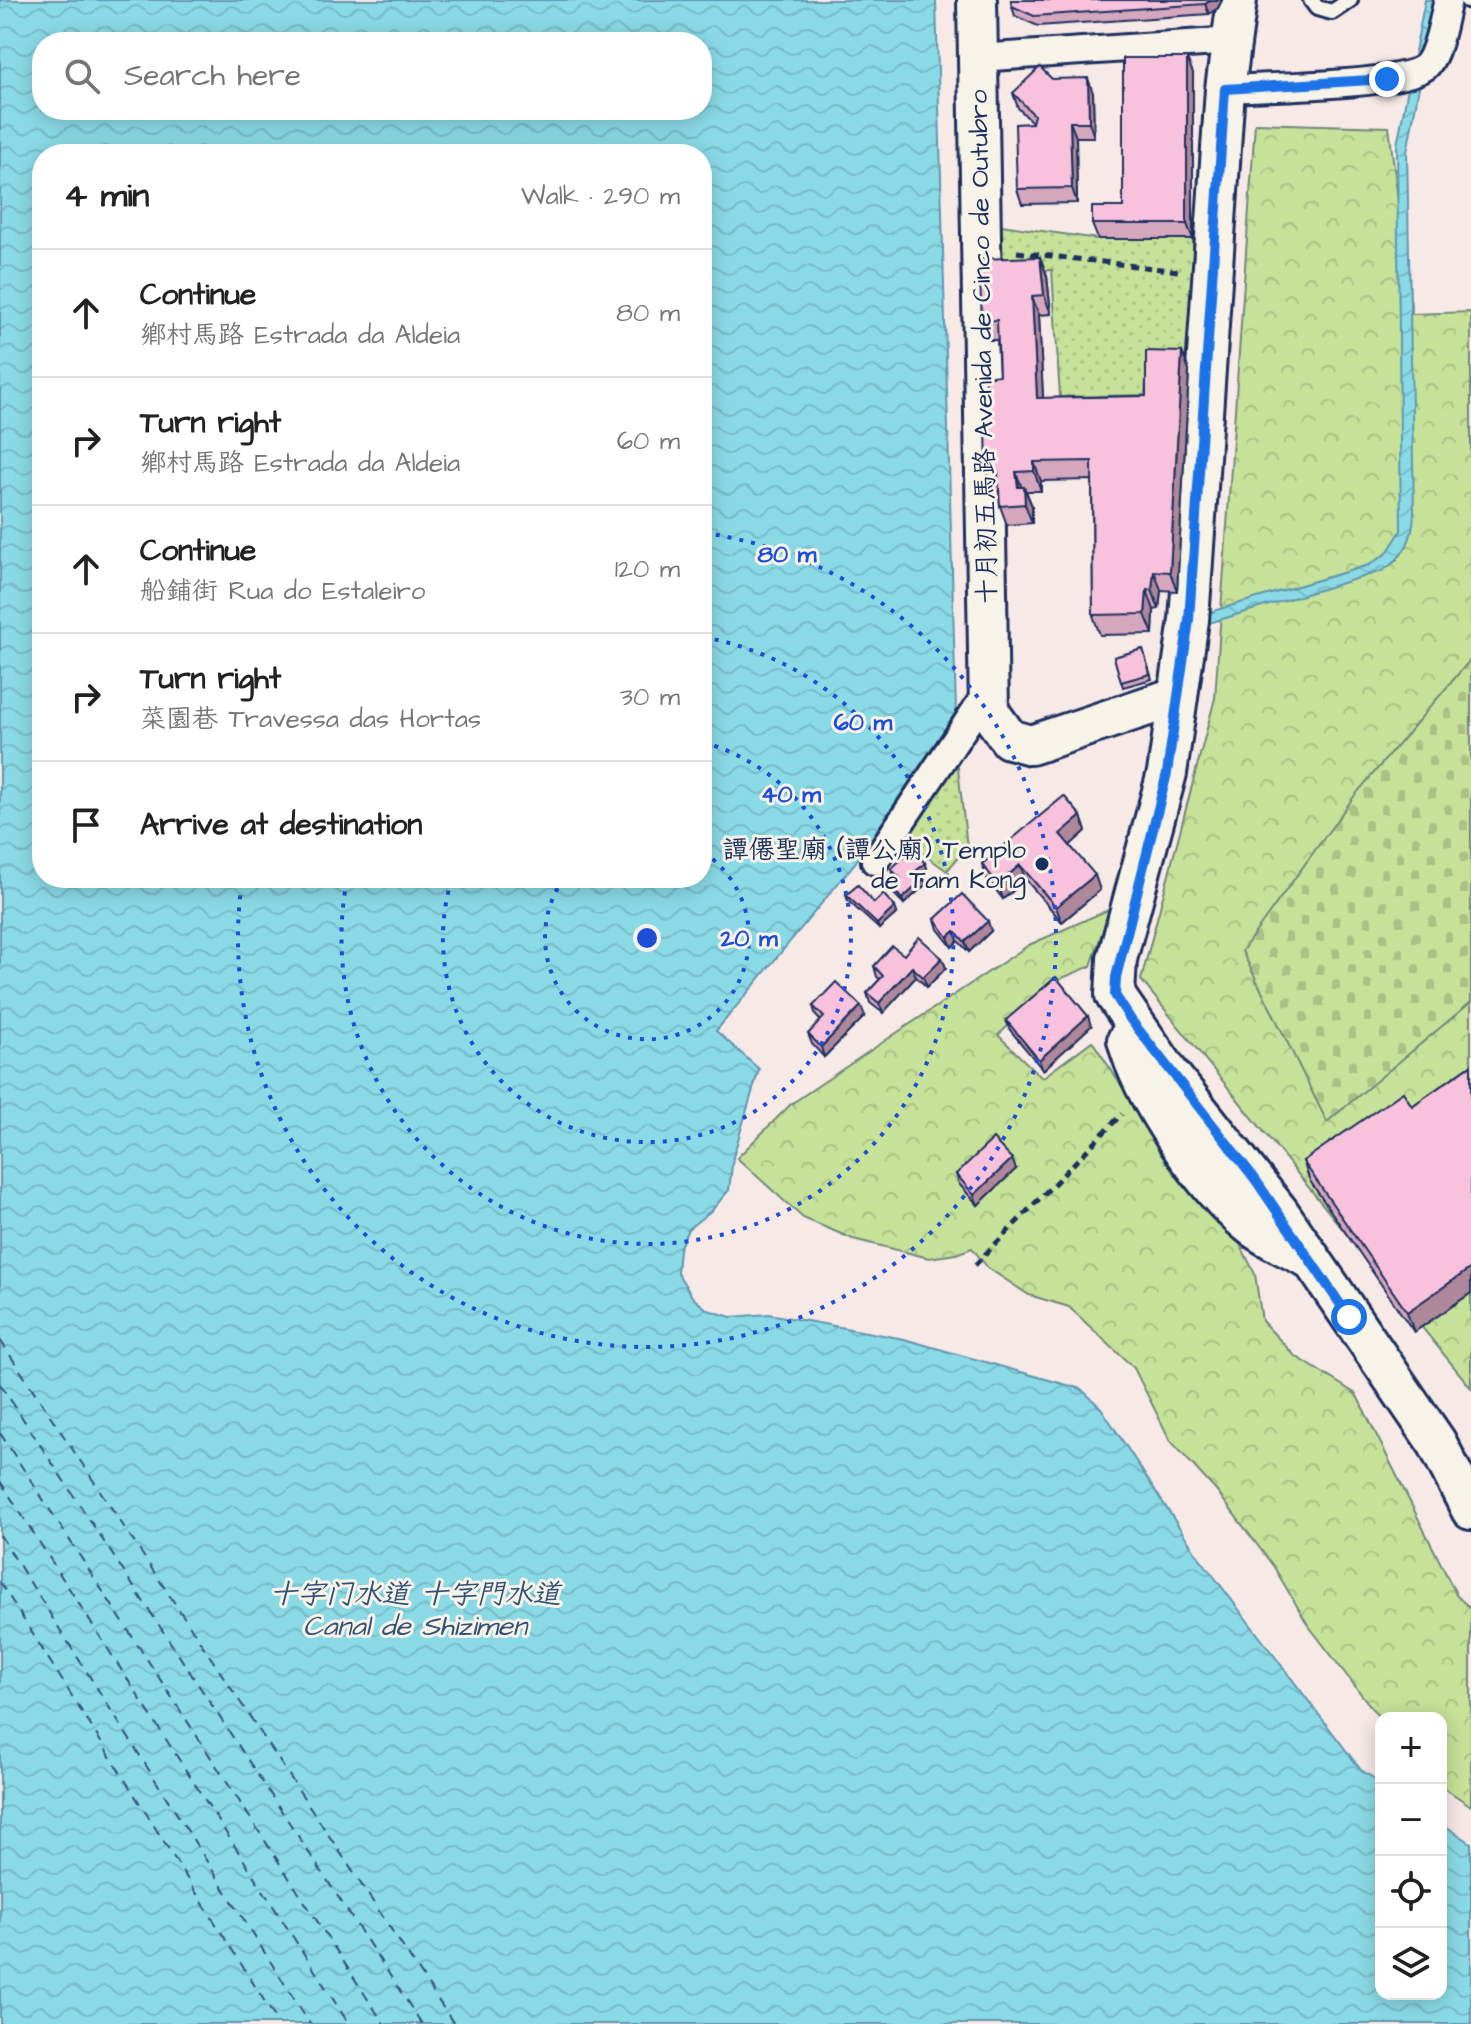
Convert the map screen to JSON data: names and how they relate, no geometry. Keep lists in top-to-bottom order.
{
  "streets": {
    "street": ["十月初五馬路 Avenida de Cinco de Outubro"]
  },
  "water": ["十字门水道 十字門水道 Canal de Shizimen"],
  "places": ["譚僊聖廟 (譚公廟) Templo de Tam Kong"],
  "page": {
    "search": "Search here",
    "heading": ["4 min", "Walk · 290 m"],
    "list": [
      ["Continue", "鄉村馬路 Estrada da Aldeia", "80 m"],
      ["Turn right", "鄉村馬路 Estrada da Aldeia", "60 m"],
      ["Continue", "船鋪街 Rua do Estaleiro", "120 m"],
      ["Turn right", "菜園巷 Travessa das Hortas", "30 m"],
      "Arrive at destination"
    ],
    "map_buttons": ["+", "−"]
  },
  "rings": [
    "80 m",
    "60 m",
    "40 m",
    "20 m"
  ]
}
